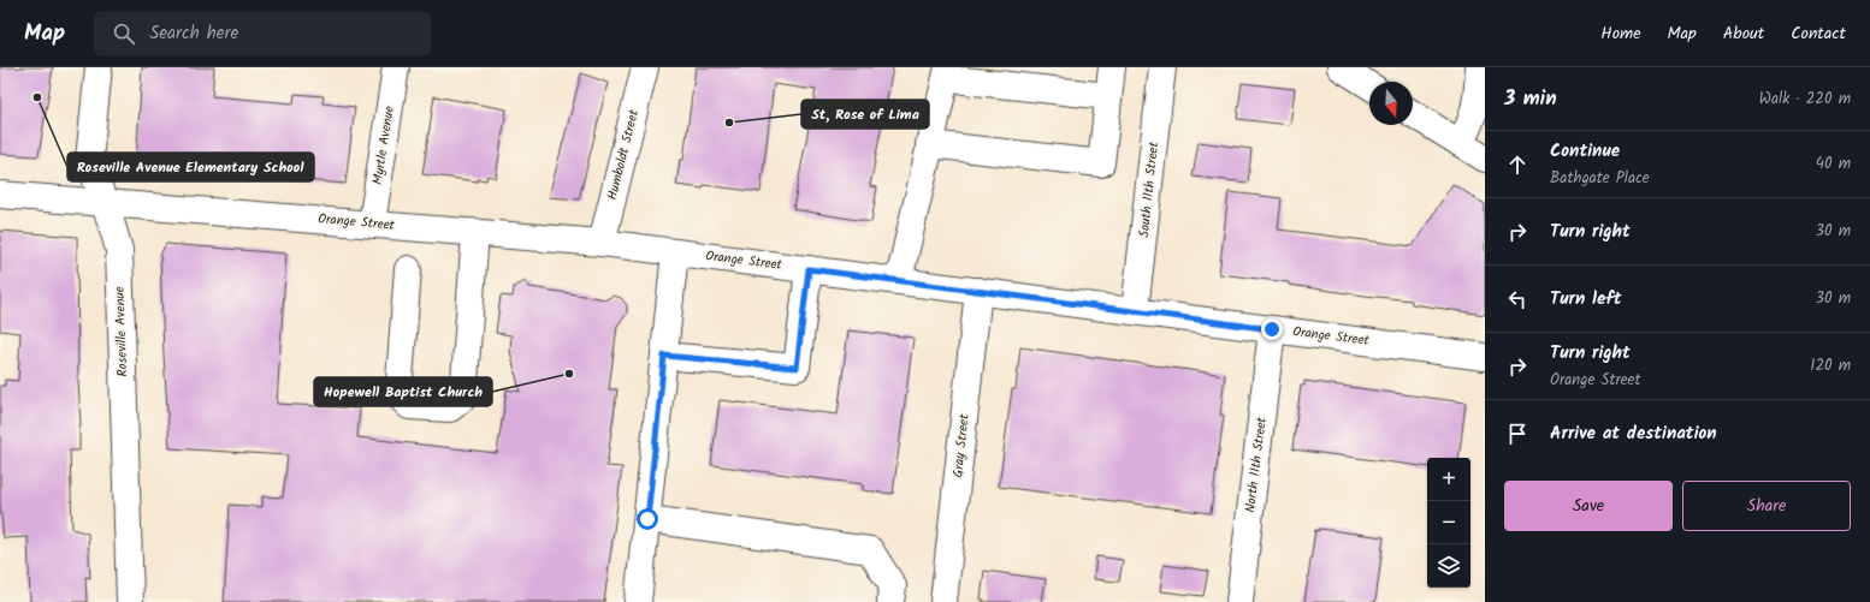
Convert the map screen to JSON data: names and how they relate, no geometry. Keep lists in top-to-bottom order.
{
  "streets": {
    "street": [
      "Myrtle Avenue",
      "Humboldt Street",
      "South 11th Street",
      "Orange Street",
      "Roseville Avenue",
      "Gray Street",
      "North 11th Street"
    ]
  },
  "crossings": [
    ["Myrtle Avenue", "Orange Street"],
    ["Humboldt Street", "Orange Street"],
    ["South 11th Street", "Orange Street"],
    ["Orange Street", "Roseville Avenue"],
    ["Orange Street", "Gray Street"],
    ["Orange Street", "North 11th Street"]
  ],
  "places": ["Roseville Avenue Elementary School", "St, Rose of Lima", "Hopewell Baptist Church"],
  "north": "bottom",
  "page": {
    "header": "Map",
    "search": "Search here",
    "nav": [
      "Home",
      "Map",
      "About",
      "Contact"
    ],
    "heading": ["3 min", "Walk · 220 m"],
    "list": [
      ["Continue", "Bathgate Place", "40 m"],
      ["Turn right", "30 m"],
      ["Turn left", "30 m"],
      ["Turn right", "Orange Street", "120 m"],
      "Arrive at destination"
    ],
    "map_buttons": ["+", "−"],
    "buttons": ["Save", "Share"]
  }
}
